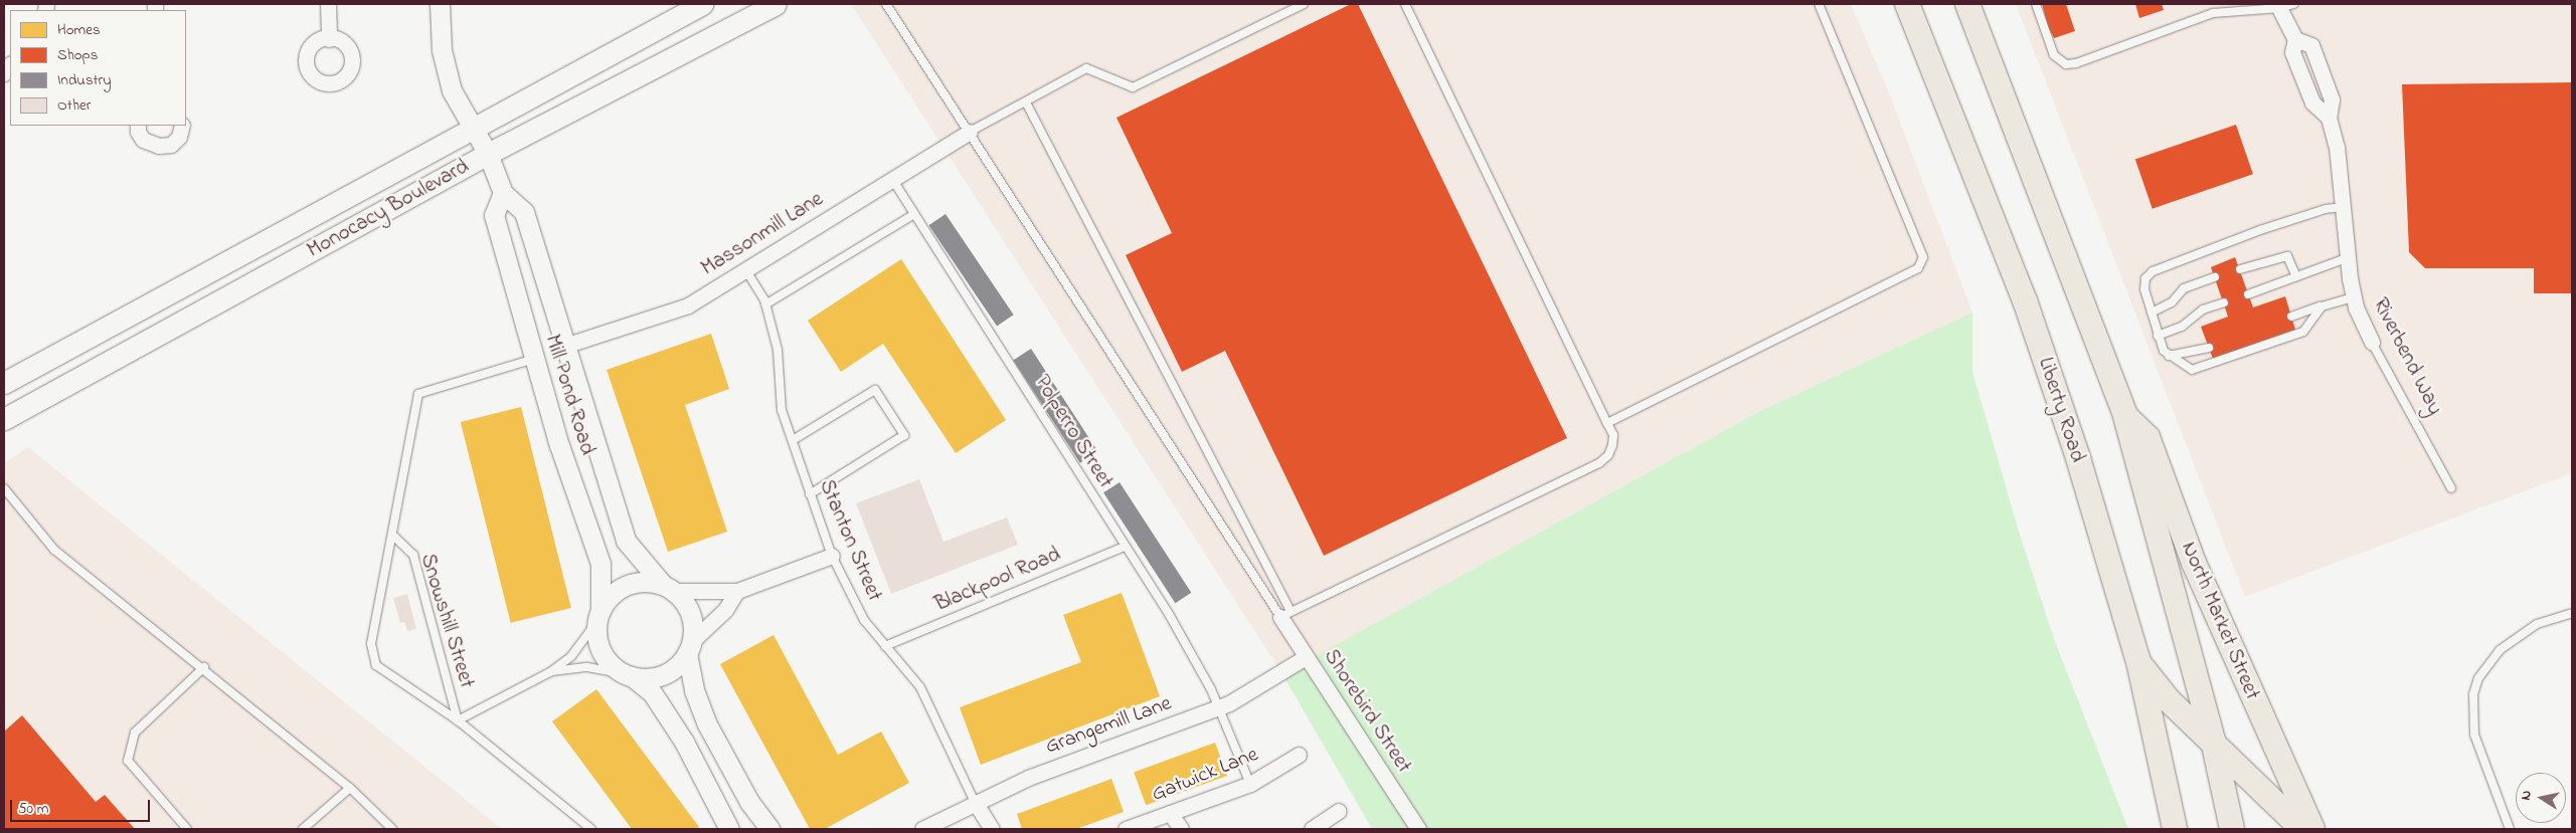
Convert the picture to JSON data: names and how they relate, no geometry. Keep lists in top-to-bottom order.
{
  "streets": {
    "main road": ["Monocacy Boulevard", "Liberty Road", "North Market Street"],
    "street": [
      "Massonmill Lane",
      "Riverbend Way",
      "Mill Pond Road",
      "Shorebird Street",
      "Grangemill Lane",
      "Gatwick Lane"
    ],
    "lane": [
      "Polperro Street",
      "Stanton Street",
      "Blackpool Road",
      "Snowshill Street"
    ]
  },
  "crossings": [
    ["Monocacy Boulevard", "Mill Pond Road"],
    ["Massonmill Lane", "Mill Pond Road"],
    ["Massonmill Lane", "Polperro Street"],
    ["Massonmill Lane", "Stanton Street"],
    ["Polperro Street", "Blackpool Road"],
    ["Polperro Street", "Grangemill Lane"],
    ["Polperro Street", "Gatwick Lane"],
    ["Stanton Street", "Blackpool Road"],
    ["Stanton Street", "Grangemill Lane"],
    ["Shorebird Street", "Grangemill Lane"]
  ],
  "legend": [
    "Homes",
    "Shops",
    "Industry",
    "Other"
  ],
  "scale_bar": "50 m",
  "north": "left"
}
